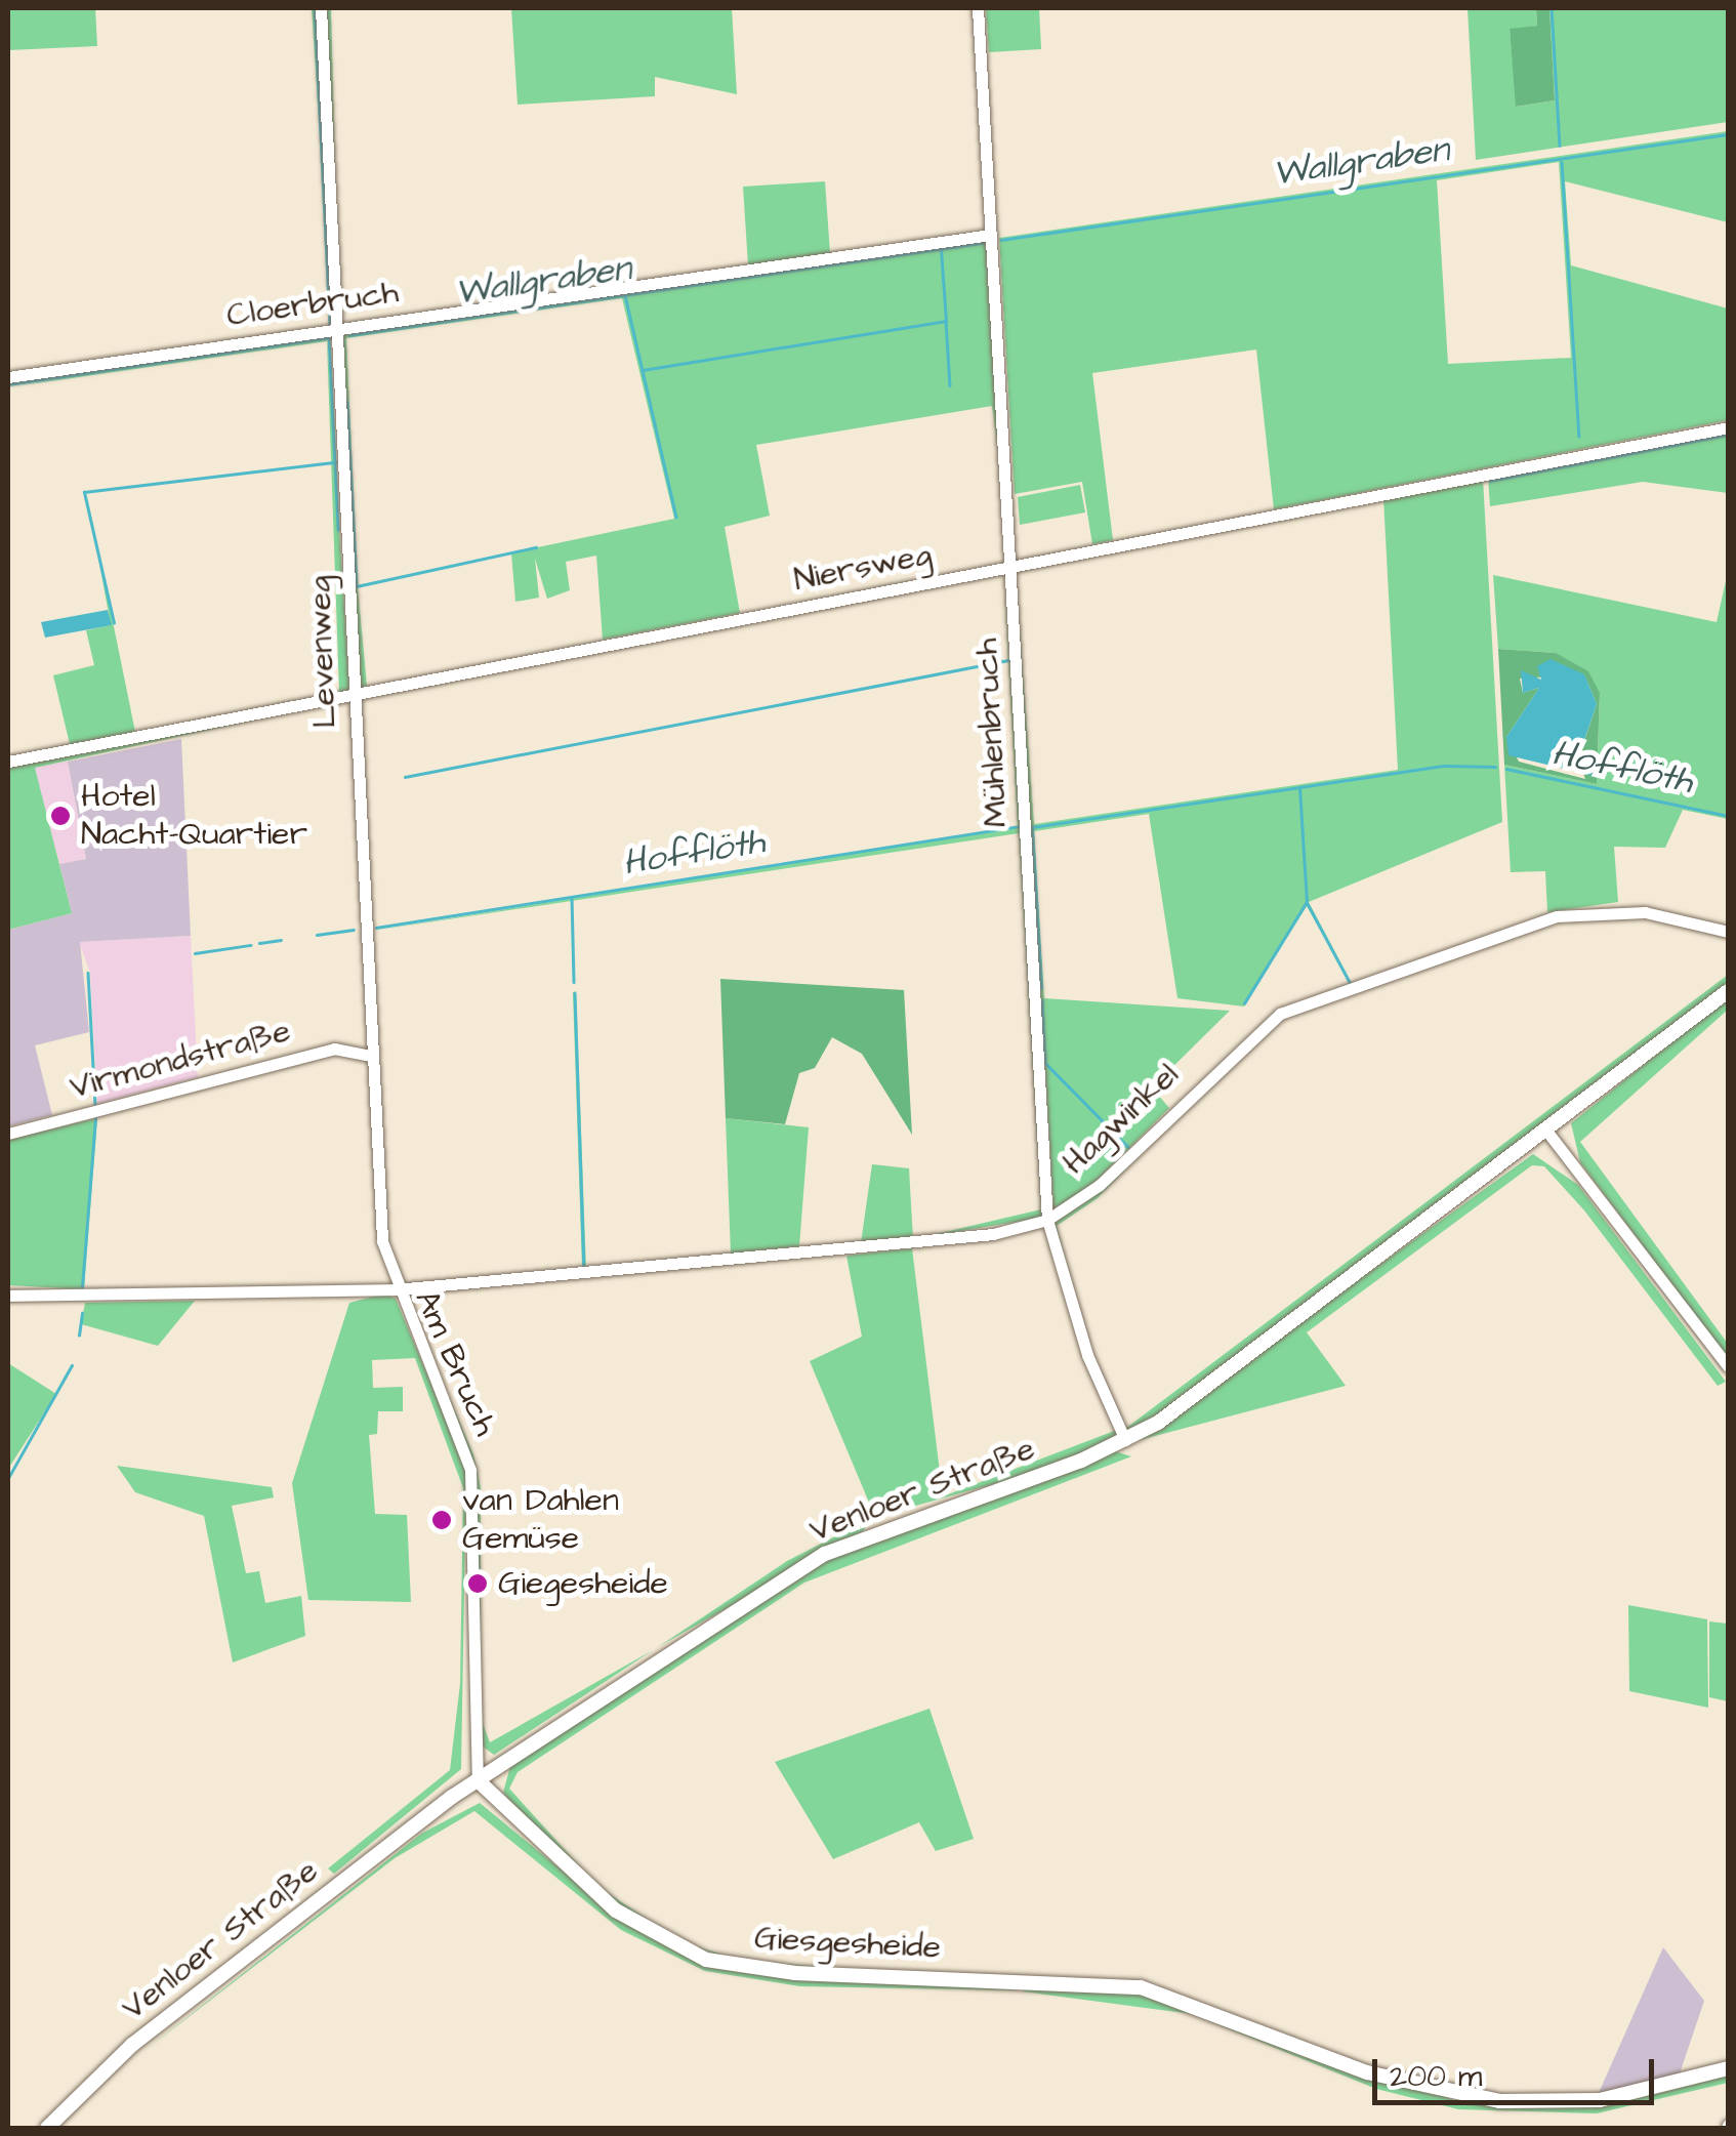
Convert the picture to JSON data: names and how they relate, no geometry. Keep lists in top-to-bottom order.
{
  "streets": {
    "main road": ["Venloer Straße", "Giesgesheide"],
    "street": [
      "Cloerbruch",
      "Niersweg",
      "Levenweg",
      "Mühlenbruch",
      "Virmondstraße",
      "Hagwinkel",
      "Am Bruch"
    ]
  },
  "crossings": [
    ["Cloerbruch", "Levenweg"],
    ["Cloerbruch", "Mühlenbruch"],
    ["Niersweg", "Levenweg"],
    ["Niersweg", "Mühlenbruch"],
    ["Levenweg", "Virmondstraße"],
    ["Levenweg", "Hagwinkel"],
    ["Levenweg", "Am Bruch"],
    ["Mühlenbruch", "Hagwinkel"],
    ["Mühlenbruch", "Venloer Straße"],
    ["Hagwinkel", "Am Bruch"],
    ["Am Bruch", "Venloer Straße"],
    ["Am Bruch", "Giesgesheide"],
    ["Venloer Straße", "Giesgesheide"]
  ],
  "water": ["Wallgraben", "Hofflöth"],
  "places": ["Hotel Nacht-Quartier", "van Dahlen Gemüse", "Giegesheide"],
  "scale_bar": "200 m"
}
